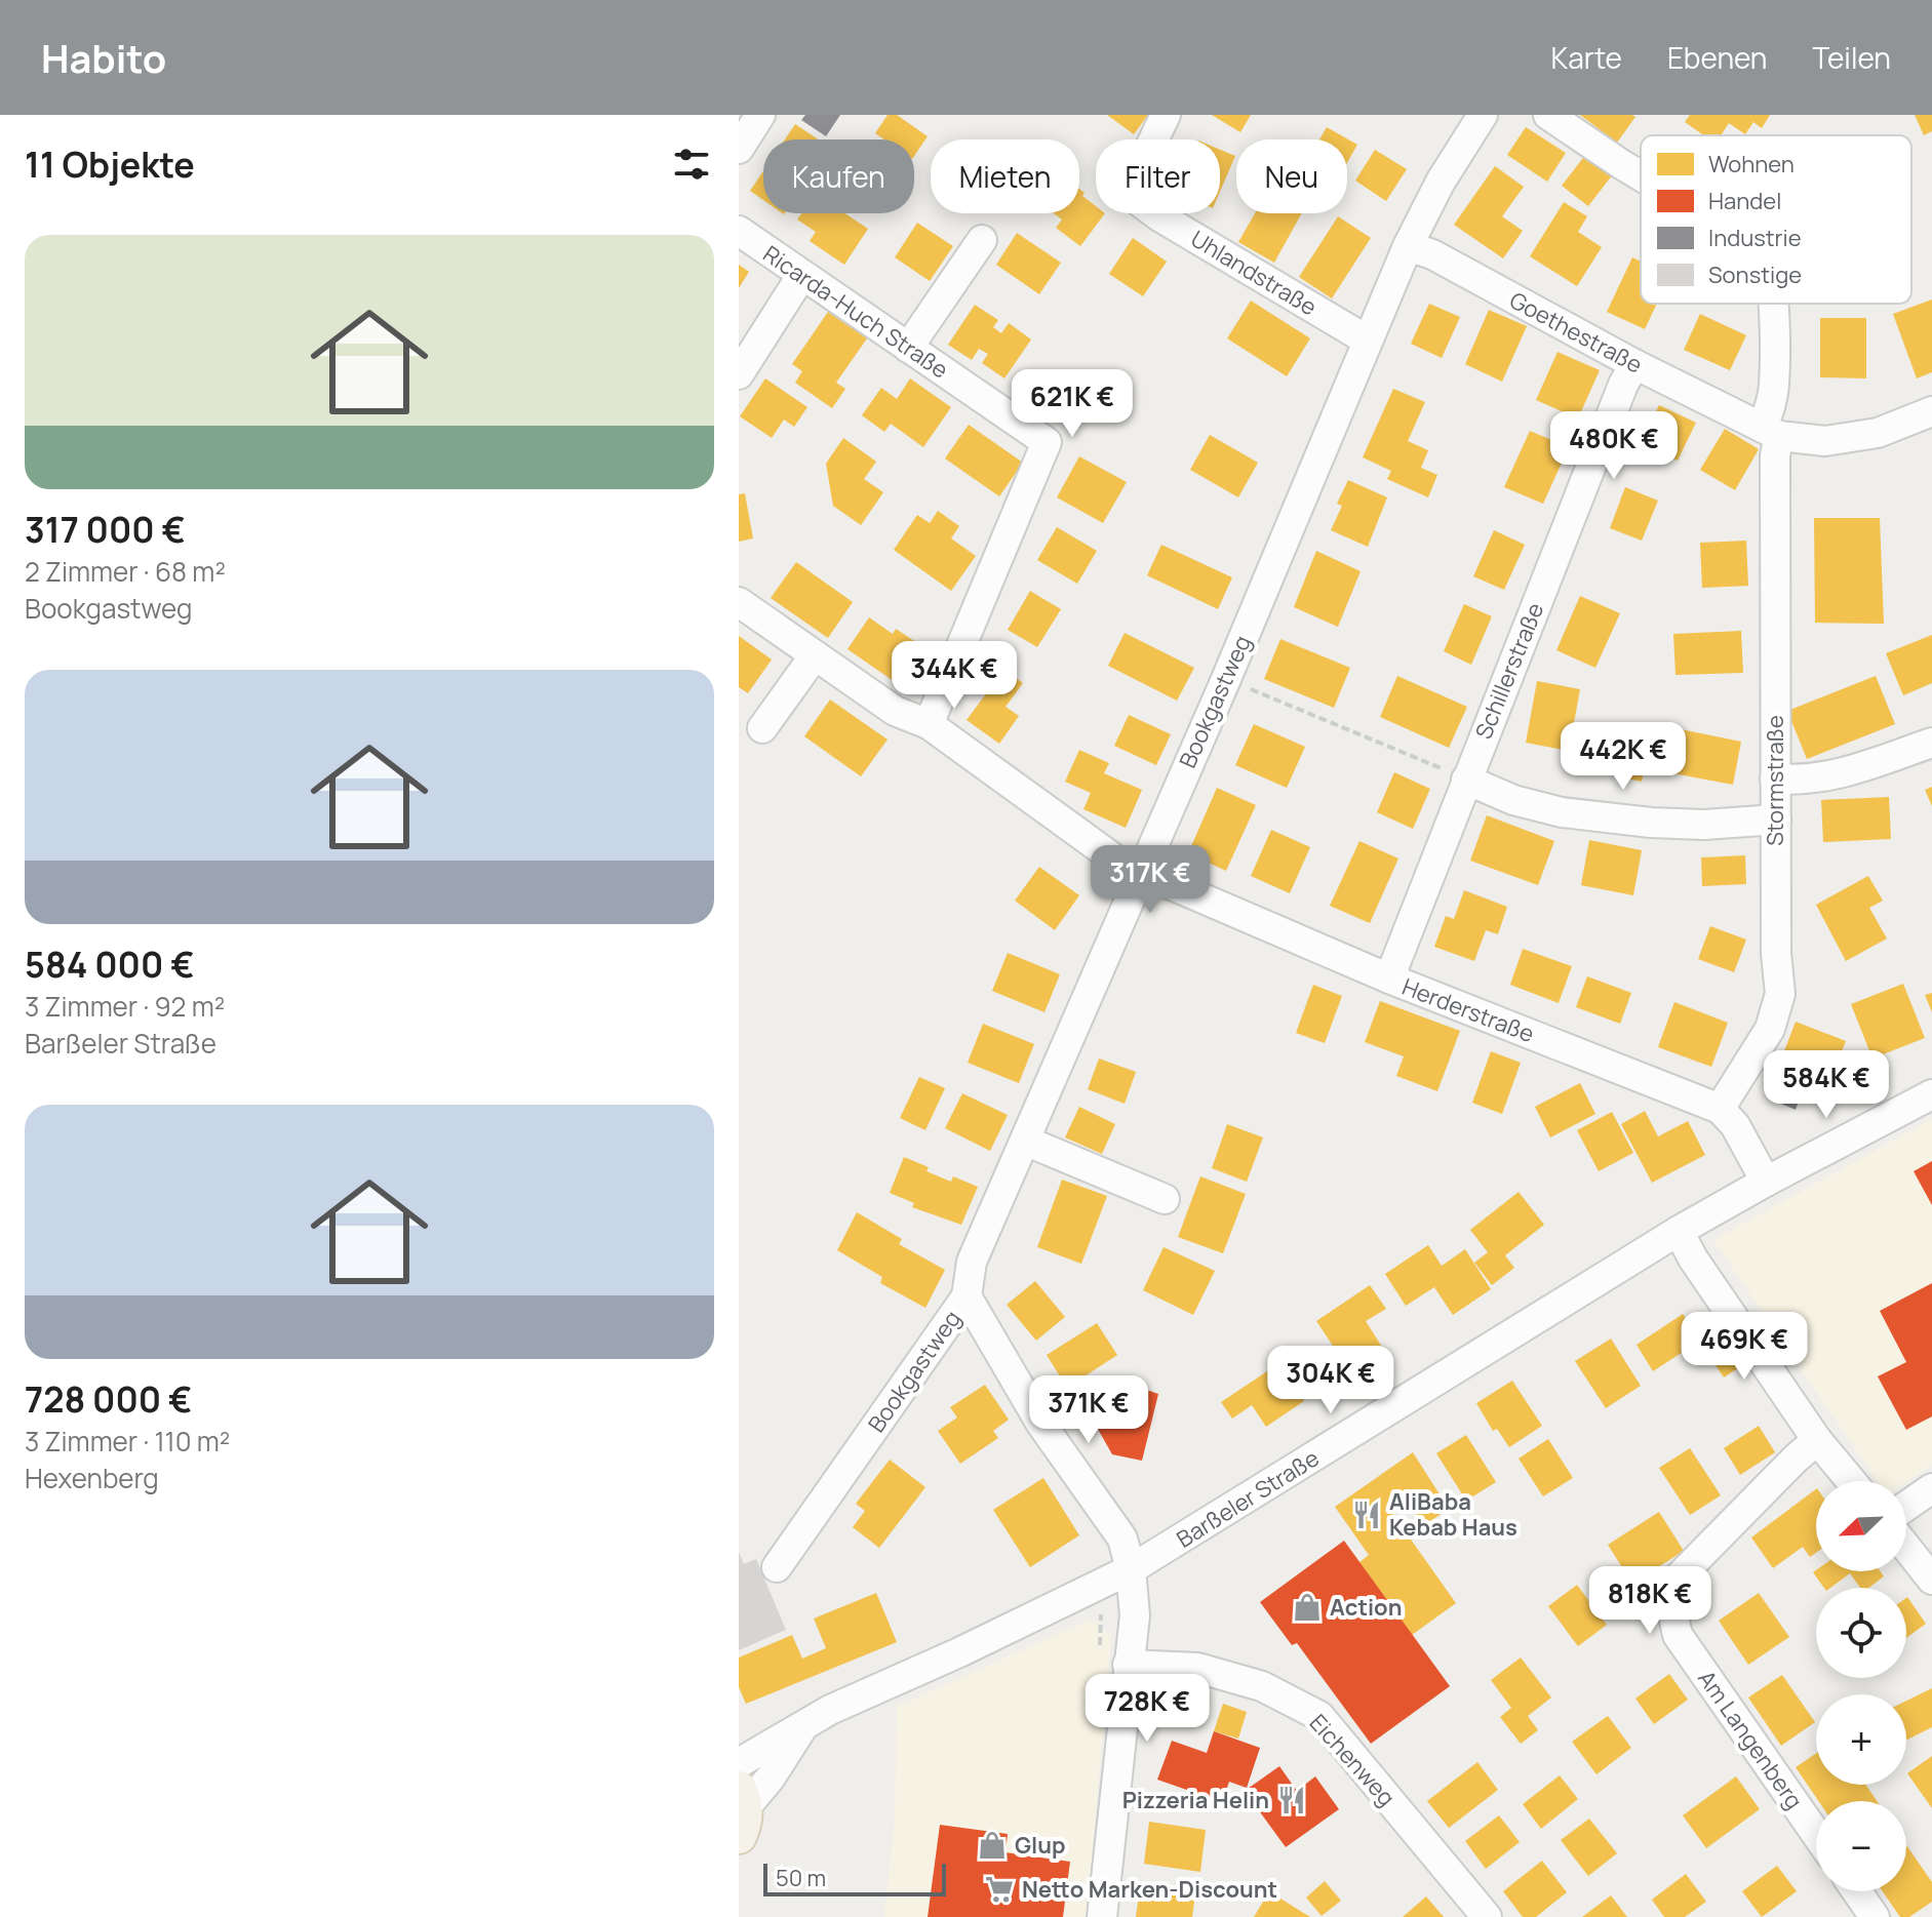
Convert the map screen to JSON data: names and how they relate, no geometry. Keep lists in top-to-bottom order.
{
  "streets": {
    "street": [
      "Uhlandstraße",
      "Ricarda-Huch Straße",
      "Goethestraße",
      "Schillerstraße",
      "Bookgastweg",
      "Stormstraße",
      "Herderstraße",
      "Barßeler Straße",
      "Am Langenberg",
      "Eichenweg"
    ]
  },
  "crossings": [
    ["Uhlandstraße", "Bookgastweg"],
    ["Ricarda-Huch Straße", "Herderstraße"],
    ["Goethestraße", "Schillerstraße"],
    ["Goethestraße", "Bookgastweg"],
    ["Goethestraße", "Stormstraße"],
    ["Schillerstraße", "Herderstraße"],
    ["Bookgastweg", "Herderstraße"],
    ["Bookgastweg", "Barßeler Straße"],
    ["Bookgastweg", "Eichenweg"],
    ["Stormstraße", "Herderstraße"]
  ],
  "places": {
    "restaurant": ["AliBaba Kebab Haus", "Pizzeria Helin"],
    "shop": ["Action", "Glup"],
    "supermarket": ["Netto Marken-Discount"]
  },
  "legend": [
    "Wohnen",
    "Handel",
    "Industrie",
    "Sonstige"
  ],
  "scale_bar": "50 m",
  "north": "bottom left",
  "page": {
    "header": "Habito",
    "nav": ["Karte", "Ebenen", "Teilen"],
    "heading": "11 Objekte",
    "chip": [
      "Kaufen",
      "Mieten",
      "Filter",
      "Neu"
    ],
    "list": [
      {
        "name": "317 000 €",
        "note": "2 Zimmer · 68 m² · Bookgastweg"
      },
      {
        "name": "584 000 €",
        "note": "3 Zimmer · 92 m² · Barßeler Straße"
      },
      {
        "name": "728 000 €",
        "note": "3 Zimmer · 110 m² · Hexenberg"
      }
    ],
    "price": [
      "621K €",
      "480K €",
      "344K €",
      "442K €",
      "317K €",
      "584K €",
      "469K €",
      "304K €",
      "371K €",
      "818K €",
      "728K €"
    ],
    "map_buttons": ["+", "−"],
    "scale": "50 m"
  }
}
